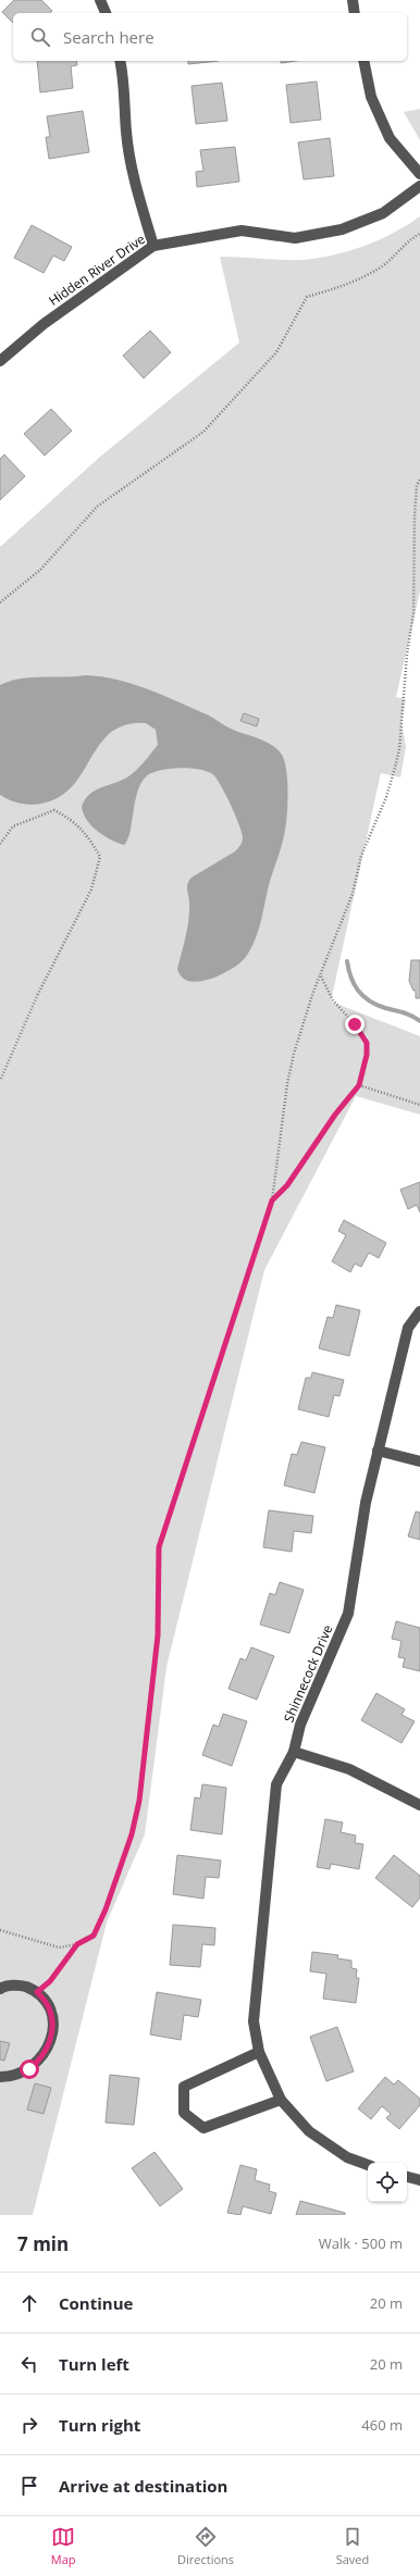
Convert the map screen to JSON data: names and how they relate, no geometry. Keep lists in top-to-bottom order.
{
  "streets": {
    "street": ["Hidden River Drive", "Shinnecock Drive"]
  },
  "page": {
    "search": "Search here",
    "heading": ["7 min", "Walk · 500 m"],
    "list": [
      ["Continue", "20 m"],
      ["Turn left", "20 m"],
      ["Turn right", "460 m"],
      "Arrive at destination"
    ],
    "nav": ["Map", "Directions", "Saved"]
  }
}
